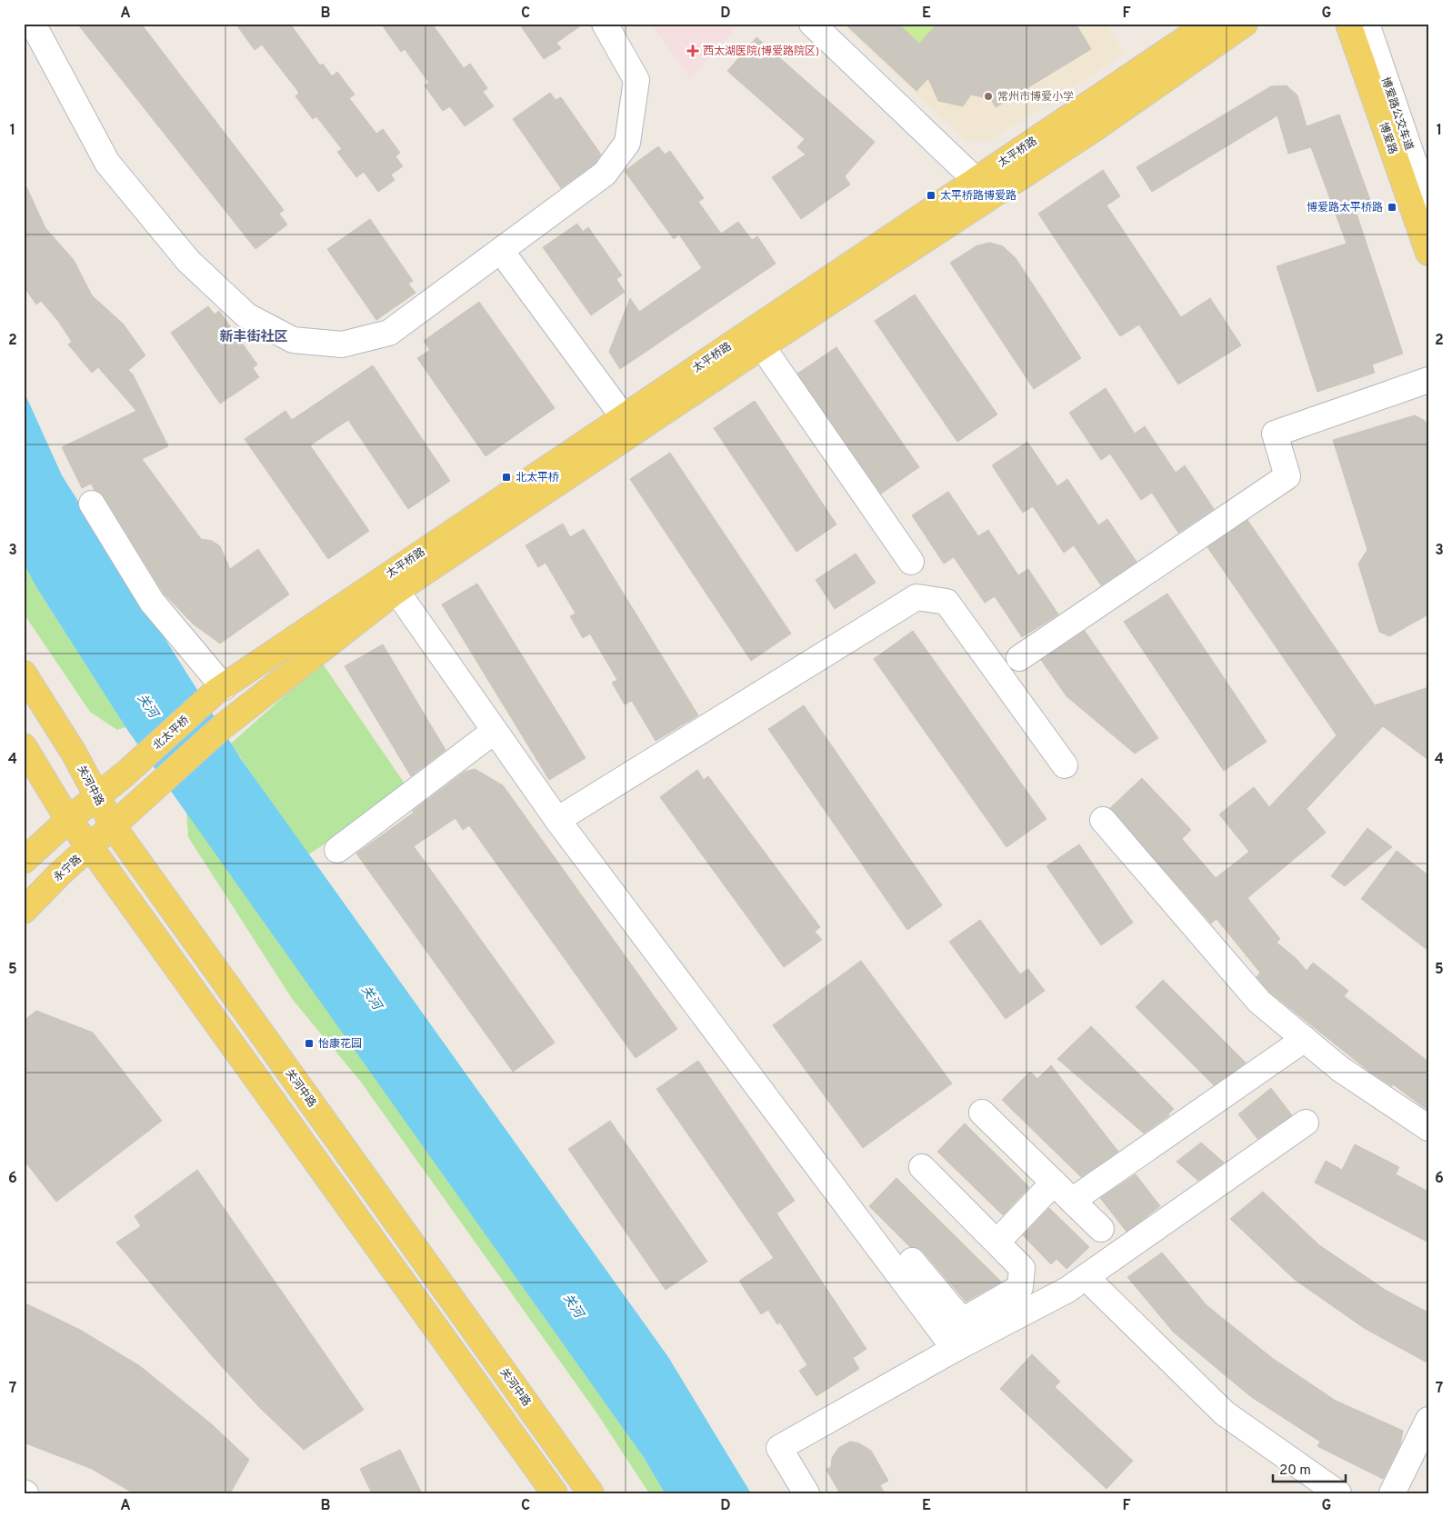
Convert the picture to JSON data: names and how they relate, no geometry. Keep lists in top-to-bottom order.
{
  "streets": {
    "main road": [
      "博爱路",
      "太平桥路",
      "北太平桥",
      "关河中路",
      "永宁路"
    ],
    "lane": ["博爱路公交车道"]
  },
  "crossings": [
    ["博爱路公交车道", "博爱路"],
    ["太平桥路", "北太平桥"],
    ["北太平桥", "关河中路"],
    ["关河中路", "永宁路"]
  ],
  "districts": ["新丰街社区"],
  "water": ["关河"],
  "places": {
    "health": ["西太湖医院(博爱路院区)"],
    "other": ["常州市博爱小学"],
    "transit": [
      "太平桥路博爱路",
      "博爱路太平桥路",
      "北太平桥",
      "怡康花园"
    ]
  },
  "scale_bar": "20 m",
  "grid": {
    "columns": [
      "A",
      "B",
      "C",
      "D",
      "E",
      "F",
      "G"
    ],
    "rows": [
      "1",
      "2",
      "3",
      "4",
      "5",
      "6",
      "7"
    ]
  }
}
